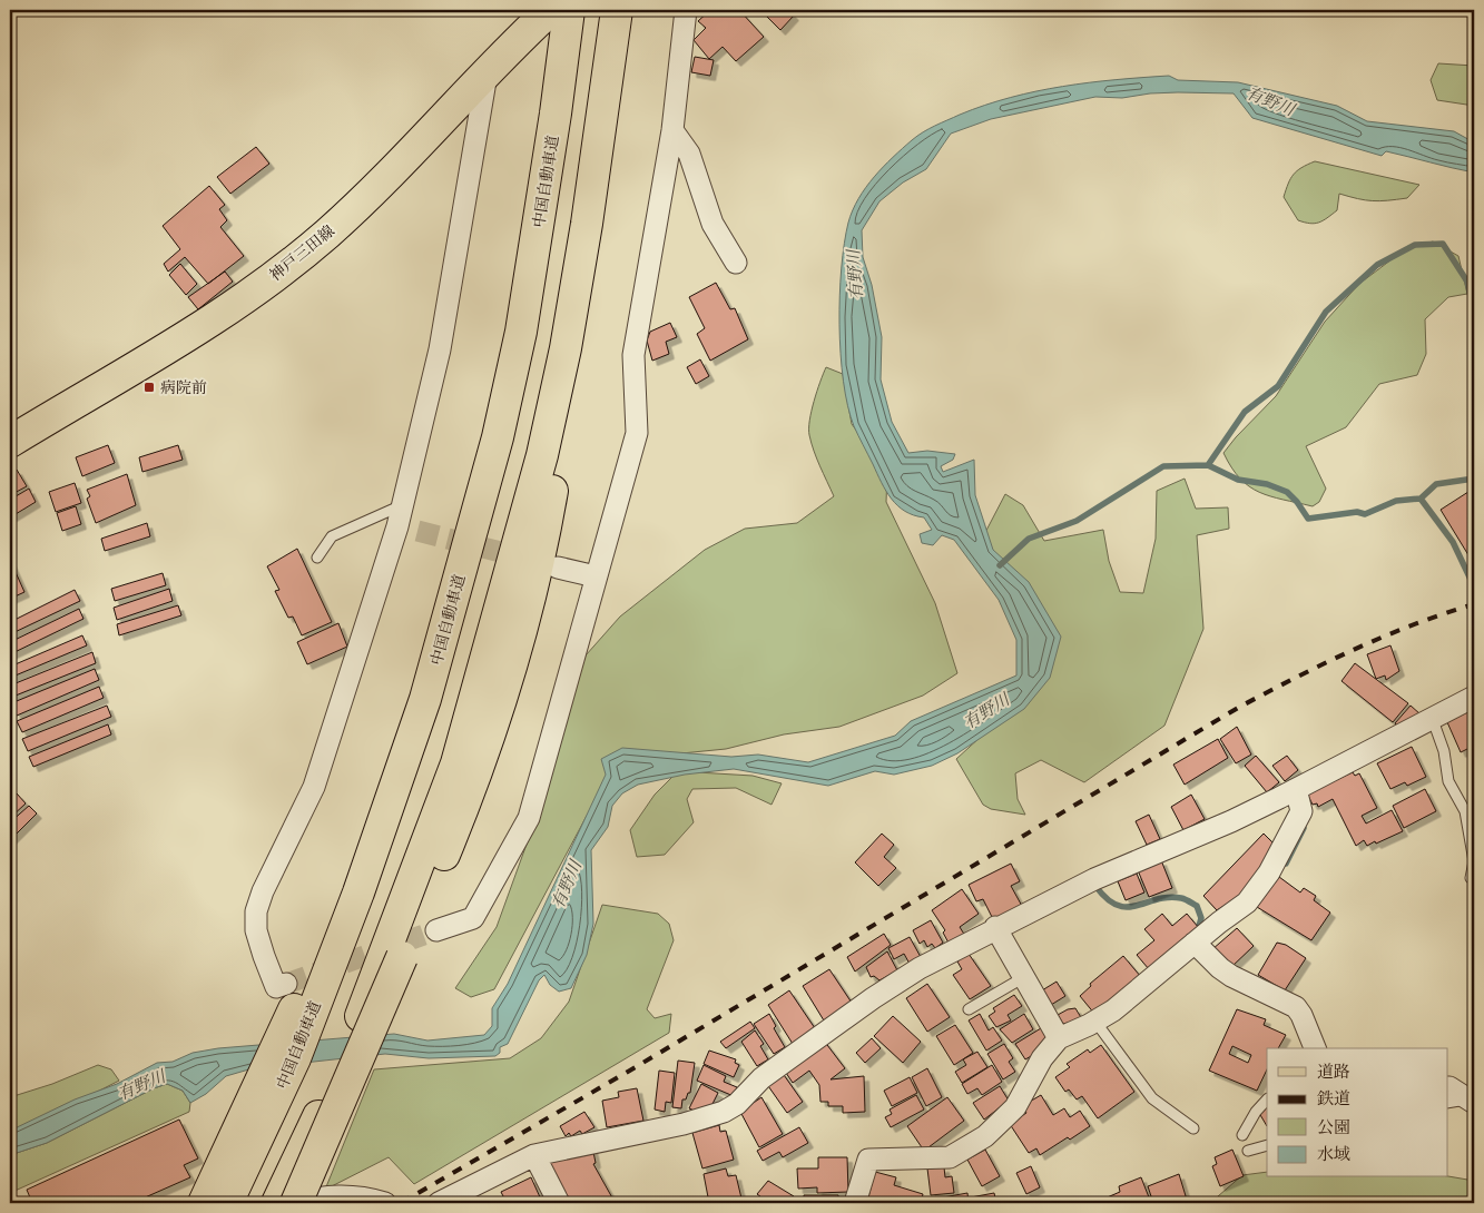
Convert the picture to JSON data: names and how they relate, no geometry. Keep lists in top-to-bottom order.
{
  "streets": {
    "main road": ["中国自動車道", "神戸三田線"]
  },
  "crossings": [
    ["中国自動車道", "神戸三田線"]
  ],
  "water": ["有野川"],
  "places": {
    "transit": ["病院前"]
  },
  "legend": [
    "道路",
    "鉄道",
    "公園",
    "水域"
  ]
}
